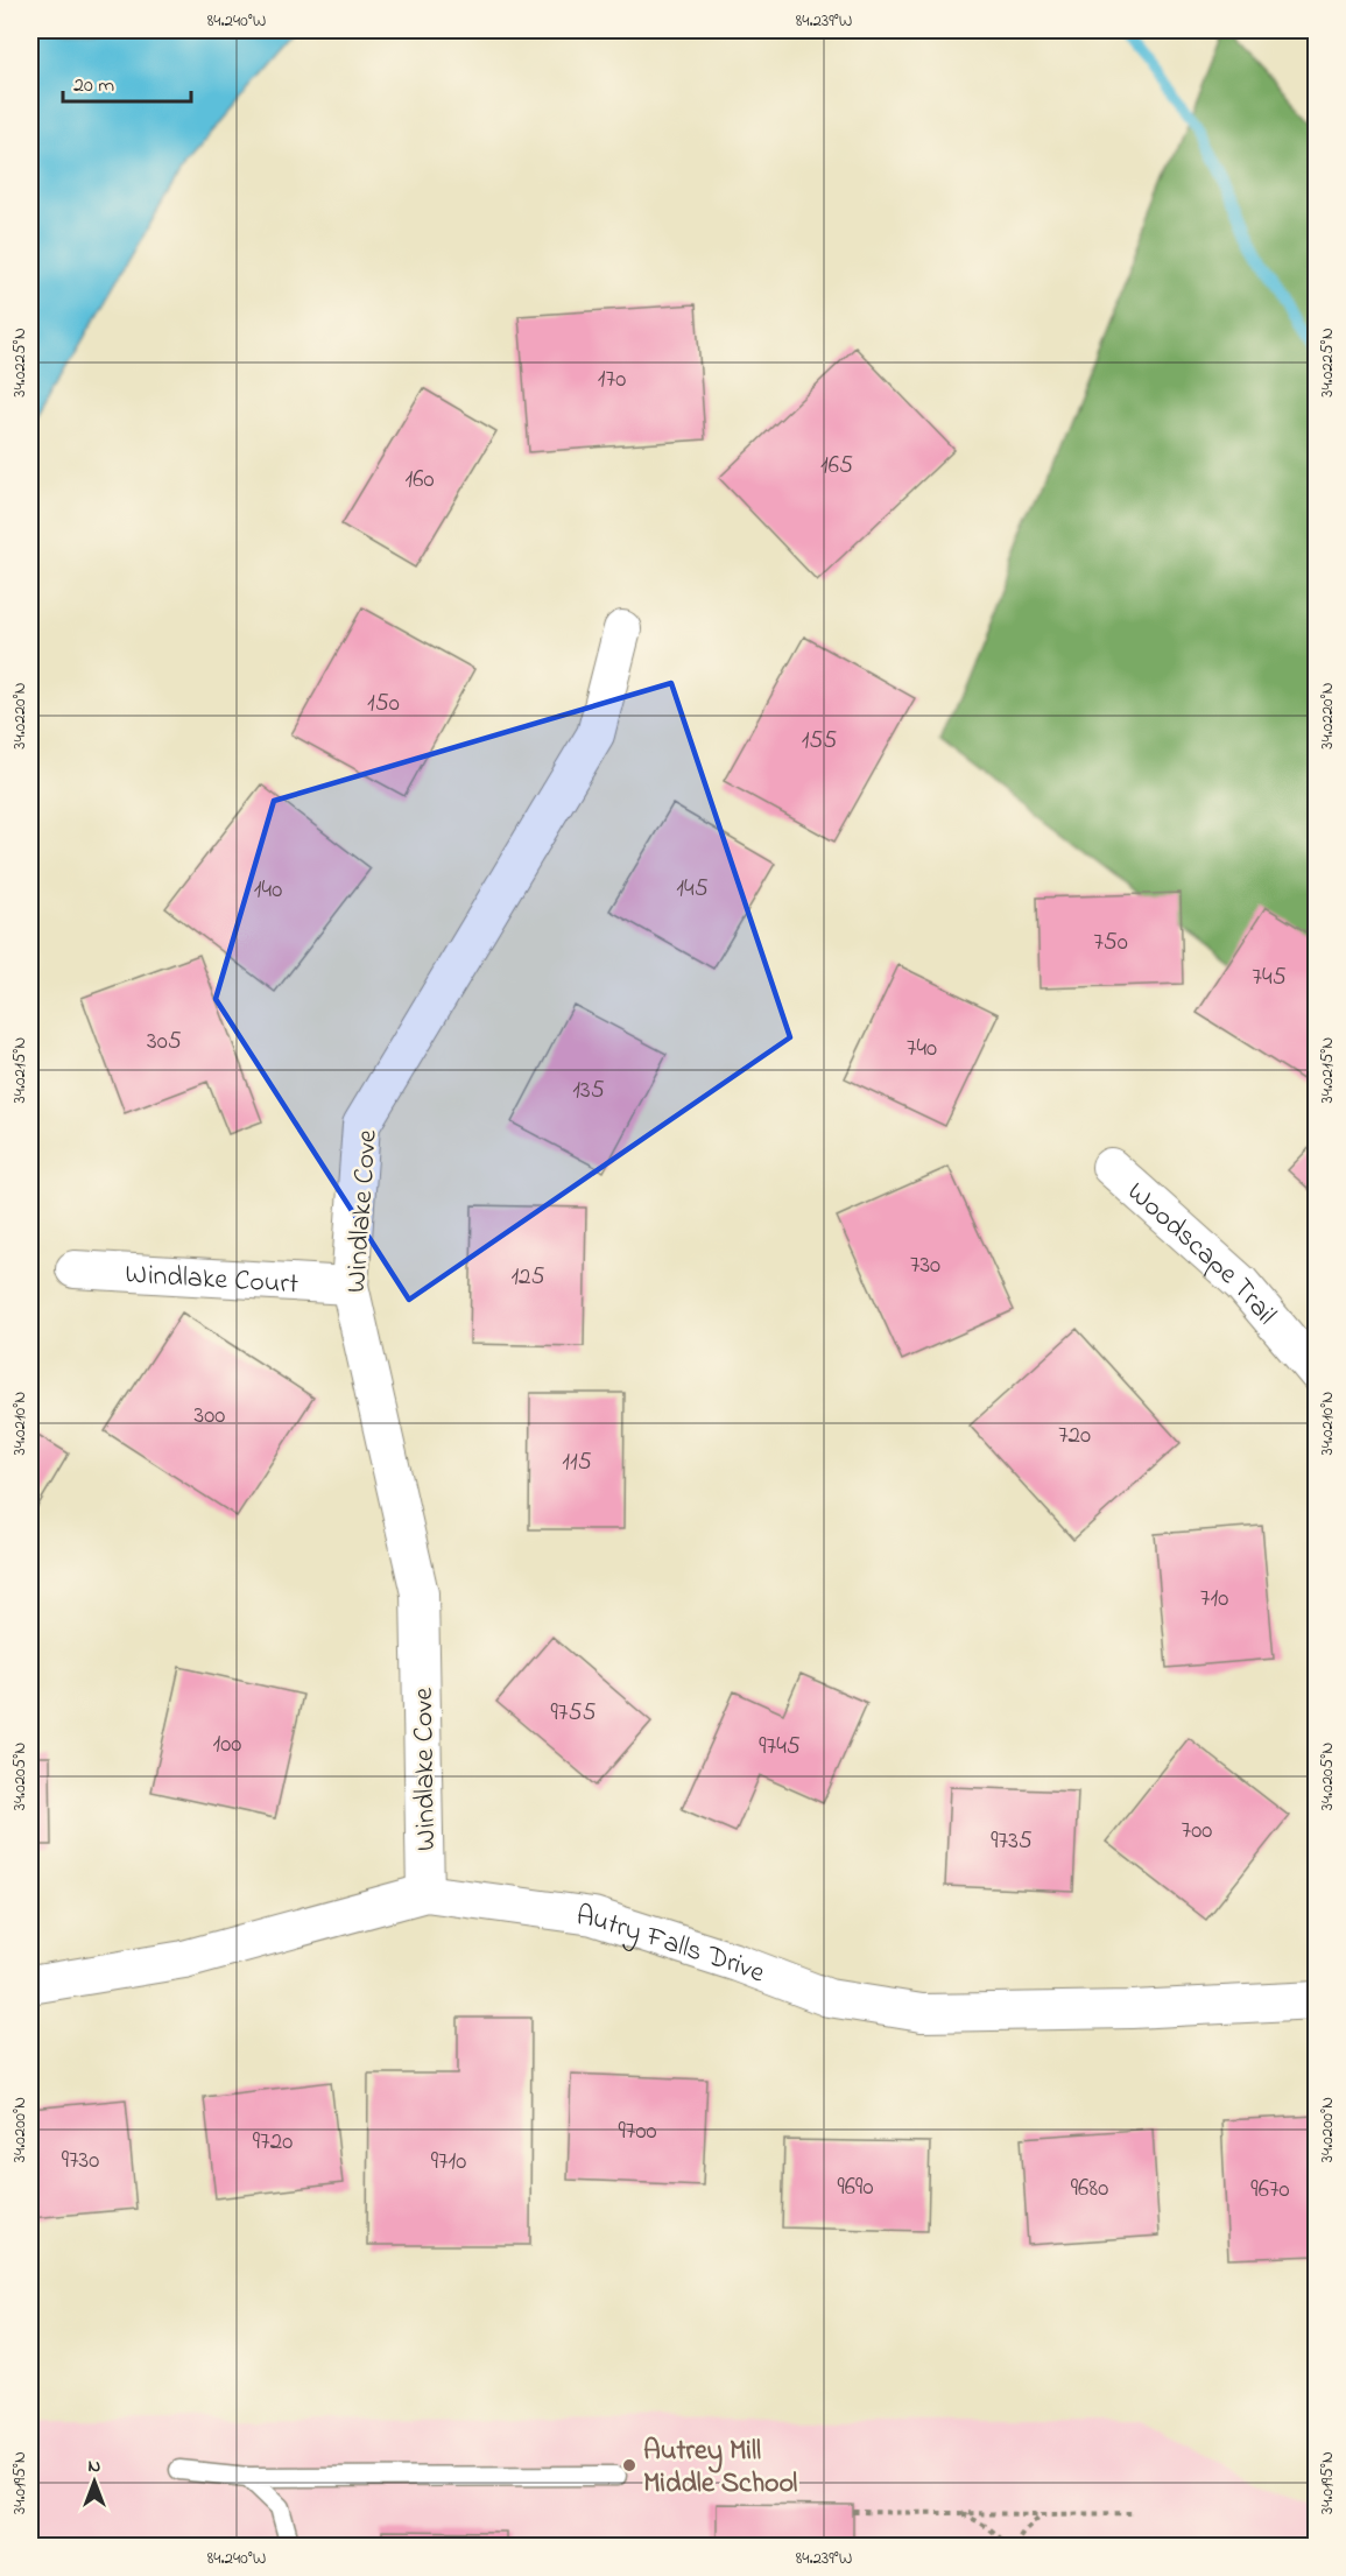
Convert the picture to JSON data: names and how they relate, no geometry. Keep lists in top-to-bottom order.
{
  "streets": {
    "street": [
      "Windlake Cove",
      "Woodscape Trail",
      "Windlake Court",
      "Autry Falls Drive"
    ]
  },
  "crossings": [
    ["Windlake Cove", "Windlake Court"],
    ["Windlake Cove", "Autry Falls Drive"]
  ],
  "places": ["Autrey Mill Middle School"],
  "house_numbers": [
    "170",
    "165",
    "160",
    "150",
    "155",
    "145",
    "140",
    "750",
    "745",
    "305",
    "740",
    "135",
    "730",
    "125",
    "300",
    "720",
    "115",
    "710",
    "9755",
    "100",
    "9745",
    "700",
    "9735",
    "9700",
    "9720",
    "9730",
    "9710",
    "9690",
    "9680",
    "9670"
  ],
  "scale_bar": "20 m",
  "north": "top",
  "coordinates": [
    "84.240°W",
    "84.239°W",
    "34.0225°N",
    "34.0220°N",
    "34.0215°N",
    "34.0210°N",
    "34.0205°N",
    "34.0200°N",
    "34.0195°N"
  ]
}
